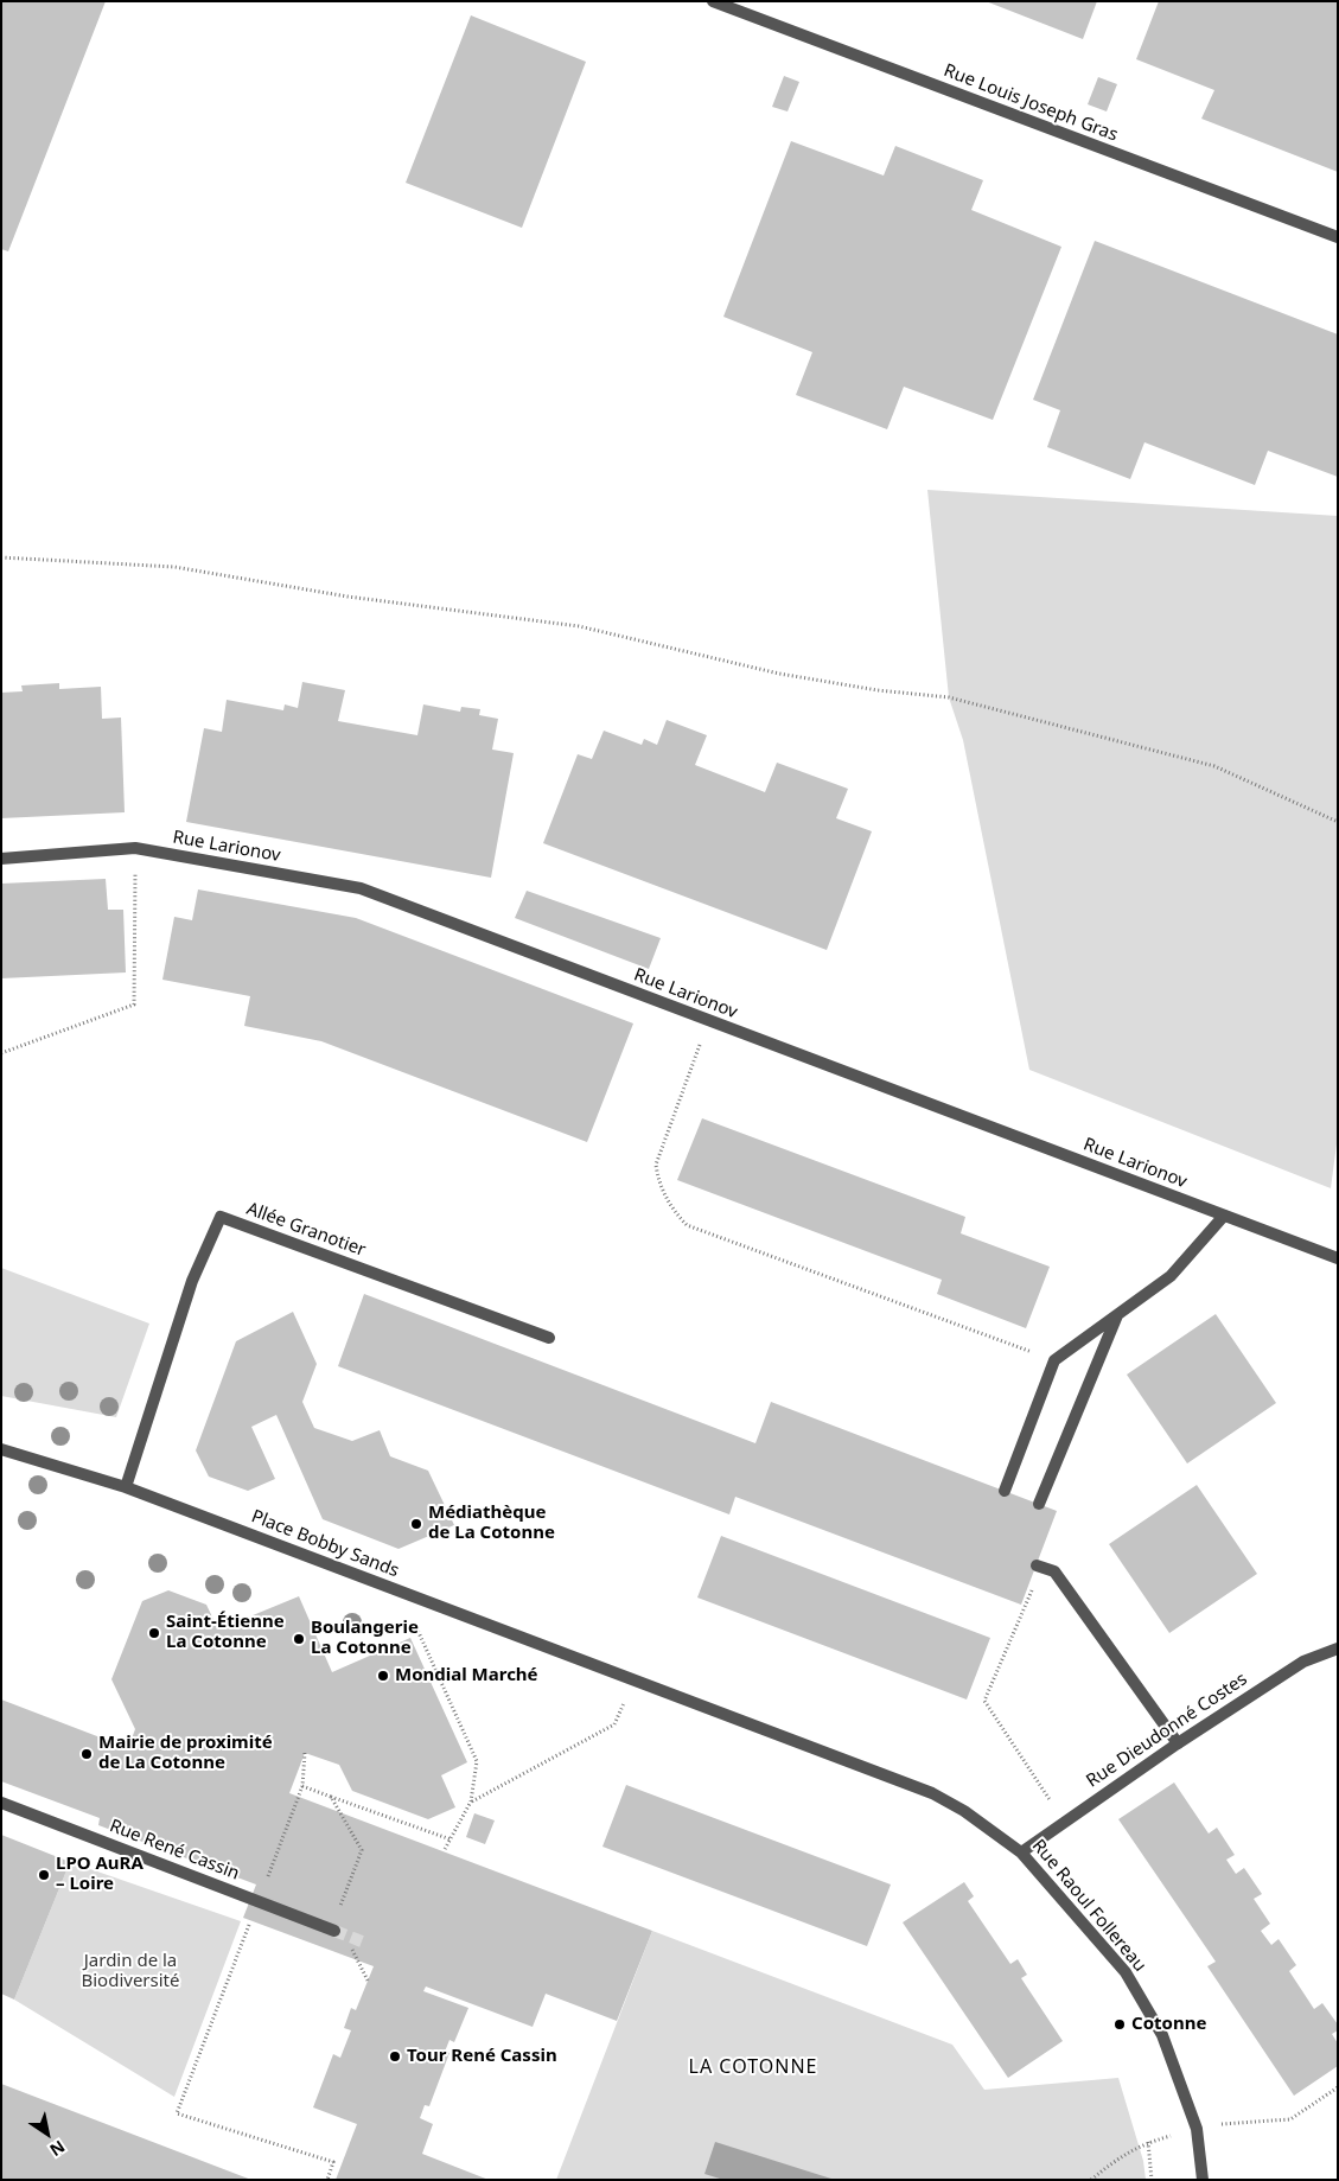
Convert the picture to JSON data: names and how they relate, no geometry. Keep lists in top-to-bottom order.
{
  "streets": {
    "street": [
      "Rue Louis Joseph Gras",
      "Rue Larionov",
      "Allée Granotier",
      "Place Bobby Sands",
      "Rue Dieudonné Costes",
      "Rue René Cassin",
      "Rue Raoul Follereau"
    ]
  },
  "crossings": [
    ["Allée Granotier", "Place Bobby Sands"],
    ["Place Bobby Sands", "Rue Raoul Follereau"],
    ["Rue Dieudonné Costes", "Rue Raoul Follereau"]
  ],
  "districts": ["LA COTONNE"],
  "parks": ["Jardin de la Biodiversité"],
  "places": [
    "Médiathèque de La Cotonne",
    "Saint-Étienne La Cotonne",
    "Boulangerie La Cotonne",
    "Mondial Marché",
    "Mairie de proximité de La Cotonne",
    "LPO AuRA – Loire",
    "Cotonne",
    "Tour René Cassin"
  ],
  "north": "bottom right"
}
